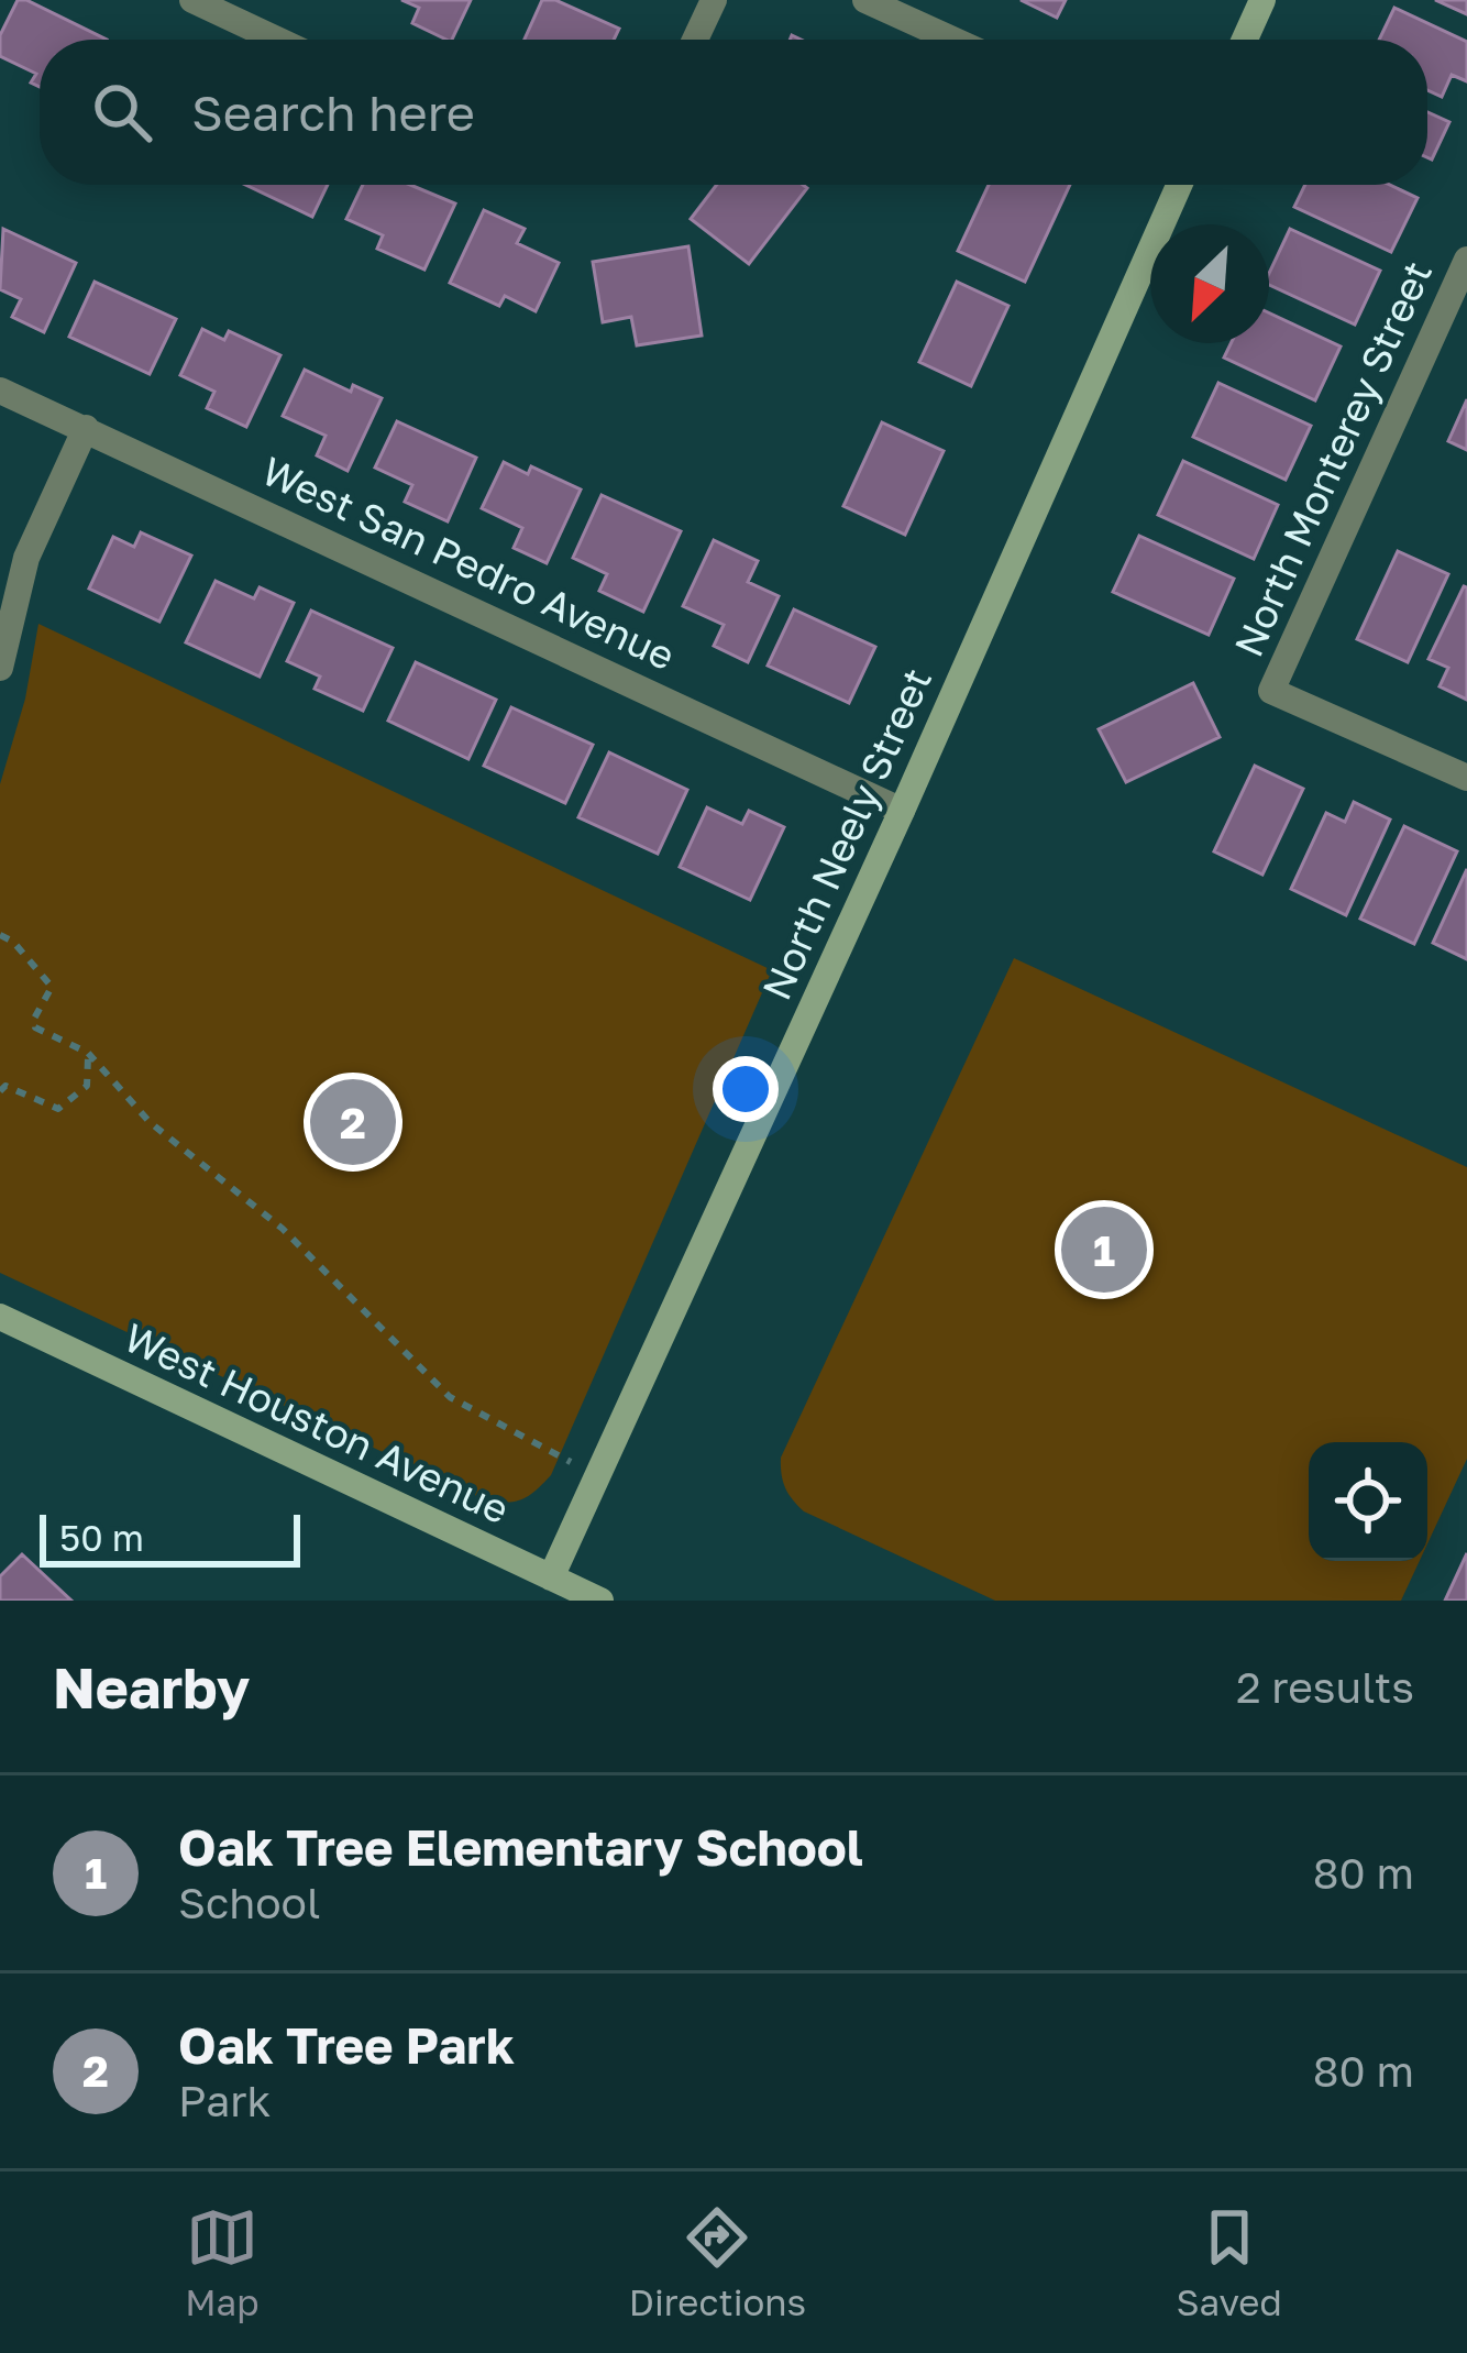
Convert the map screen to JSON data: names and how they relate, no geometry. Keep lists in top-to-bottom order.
{
  "streets": {
    "street": [
      "North Monterey Street",
      "West San Pedro Avenue",
      "North Neely Street",
      "West Houston Avenue"
    ]
  },
  "crossings": [
    ["West San Pedro Avenue", "North Neely Street"],
    ["North Neely Street", "West Houston Avenue"]
  ],
  "scale_bar": "50 m",
  "north": "bottom left",
  "page": {
    "search": "Search here",
    "pins": ["2", "1"],
    "scale": "50 m",
    "heading": ["Nearby", "2 results"],
    "list": [
      {
        "mark": "1",
        "name": "Oak Tree Elementary School",
        "note": "School",
        "value": "80 m"
      },
      {
        "mark": "2",
        "name": "Oak Tree Park",
        "note": "Park",
        "value": "80 m"
      }
    ],
    "nav": ["Map", "Directions", "Saved"]
  }
}
